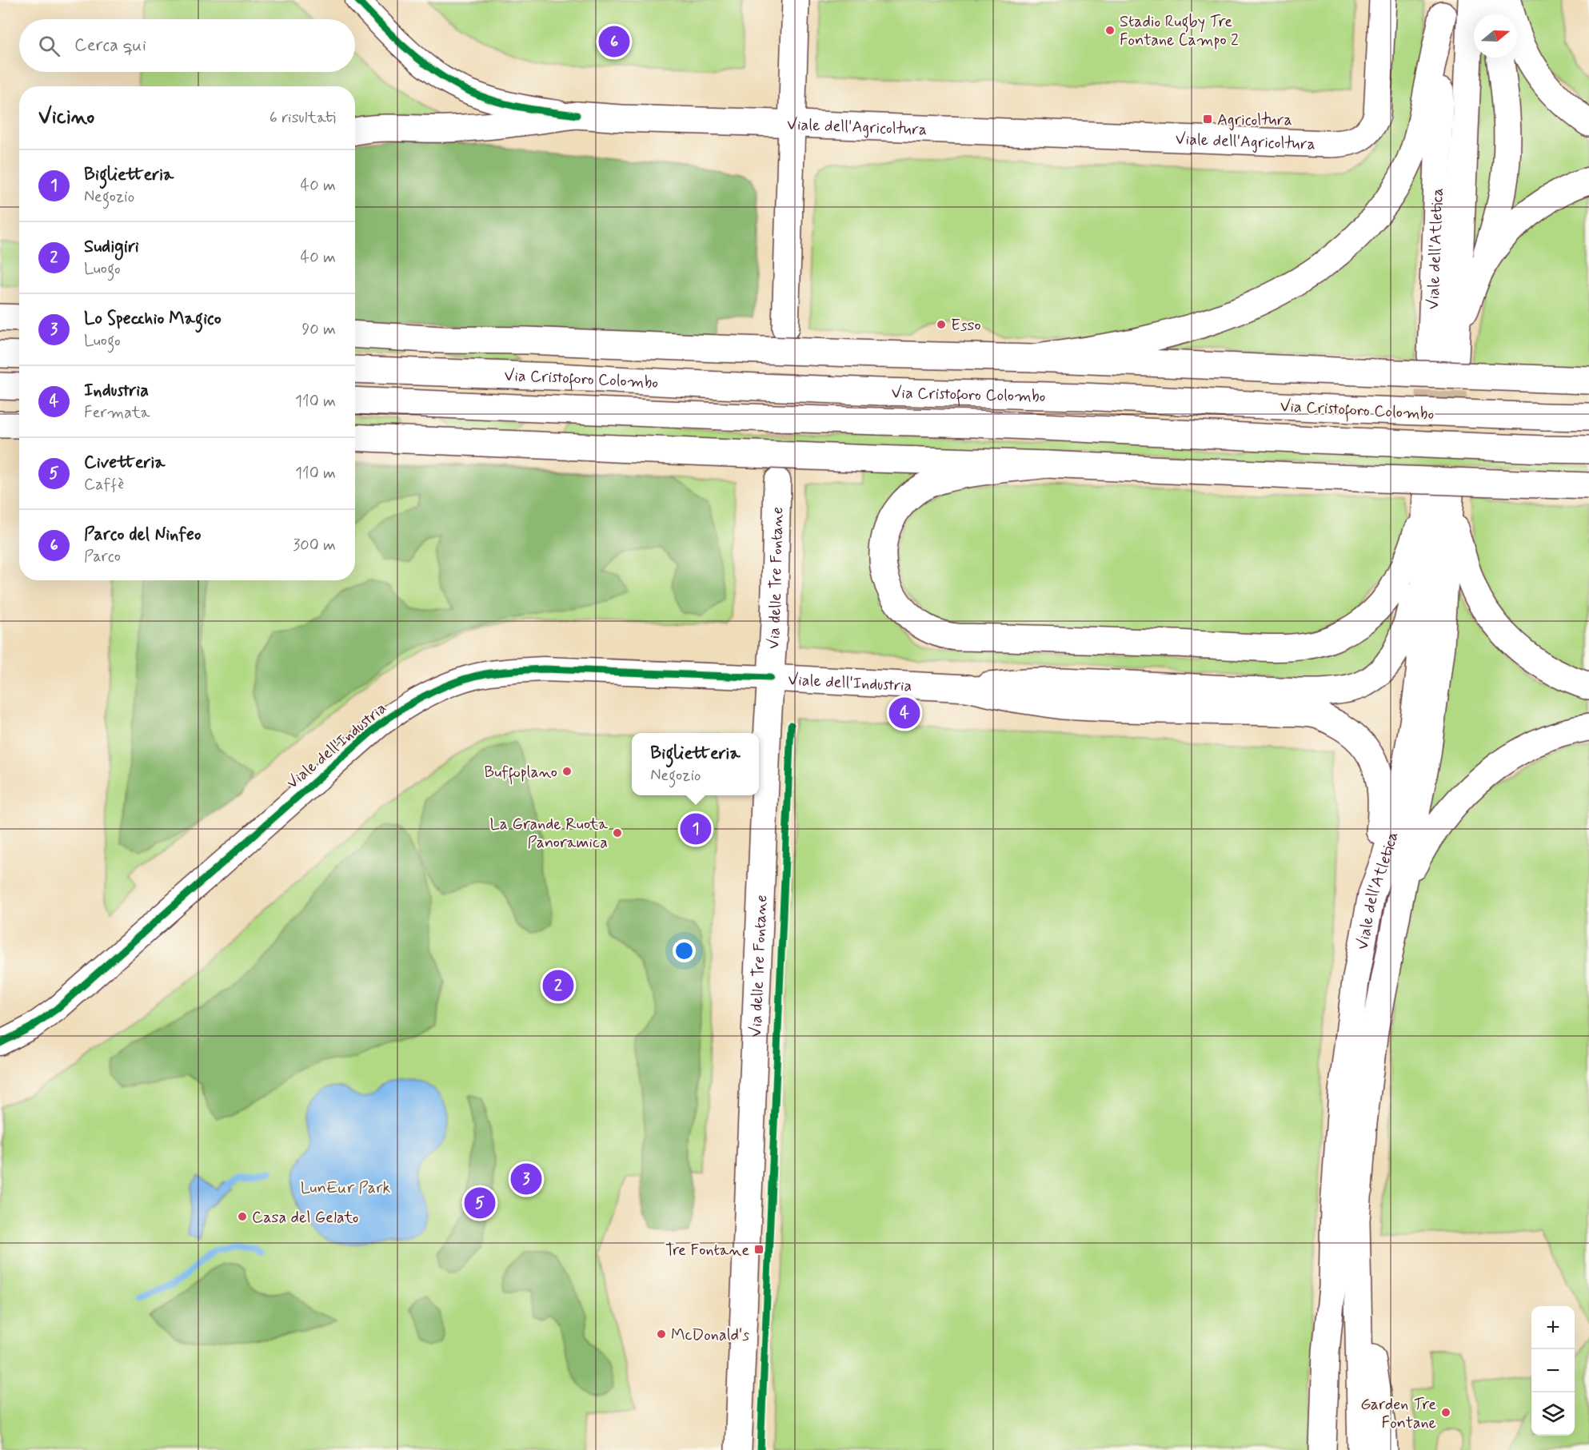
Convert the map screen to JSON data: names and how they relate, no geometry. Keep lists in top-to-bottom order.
{
  "streets": {
    "main road": [
      "Viale dell'Agricoltura",
      "Viale dell'Atletica",
      "Via Cristoforo Colombo",
      "Via delle Tre Fontane",
      "Viale dell'Industria"
    ]
  },
  "crossings": [
    ["Via delle Tre Fontane", "Viale dell'Industria"]
  ],
  "parks": ["LunEur Park"],
  "places": {
    "other": [
      "Stadio Rugby Tre Fontane Campo 2",
      "Esso",
      "Buffoplano",
      "La Grande Ruota Panoramica",
      "Casa del Gelato",
      "McDonald's",
      "Garden Tre Fontane"
    ],
    "transit": ["Agricoltura", "Tre Fontane"]
  },
  "north": "right",
  "page": {
    "search": "Cerca qui",
    "pins": [
      "6",
      "4",
      "1",
      "2",
      "3",
      "5"
    ],
    "heading": ["Vicino", "6 risultati"],
    "list": [
      {
        "mark": "1",
        "name": "Biglietteria",
        "note": "Negozio",
        "value": "40 m"
      },
      {
        "mark": "2",
        "name": "Sudigiri",
        "note": "Luogo",
        "value": "40 m"
      },
      {
        "mark": "3",
        "name": "Lo Specchio Magico",
        "note": "Luogo",
        "value": "90 m"
      },
      {
        "mark": "4",
        "name": "Industria",
        "note": "Fermata",
        "value": "110 m"
      },
      {
        "mark": "5",
        "name": "Civetteria",
        "note": "Caffè",
        "value": "110 m"
      },
      {
        "mark": "6",
        "name": "Parco del Ninfeo",
        "note": "Parco",
        "value": "300 m"
      }
    ],
    "popup": ["Biglietteria", "Negozio"],
    "map_buttons": ["+", "−"]
  }
}
